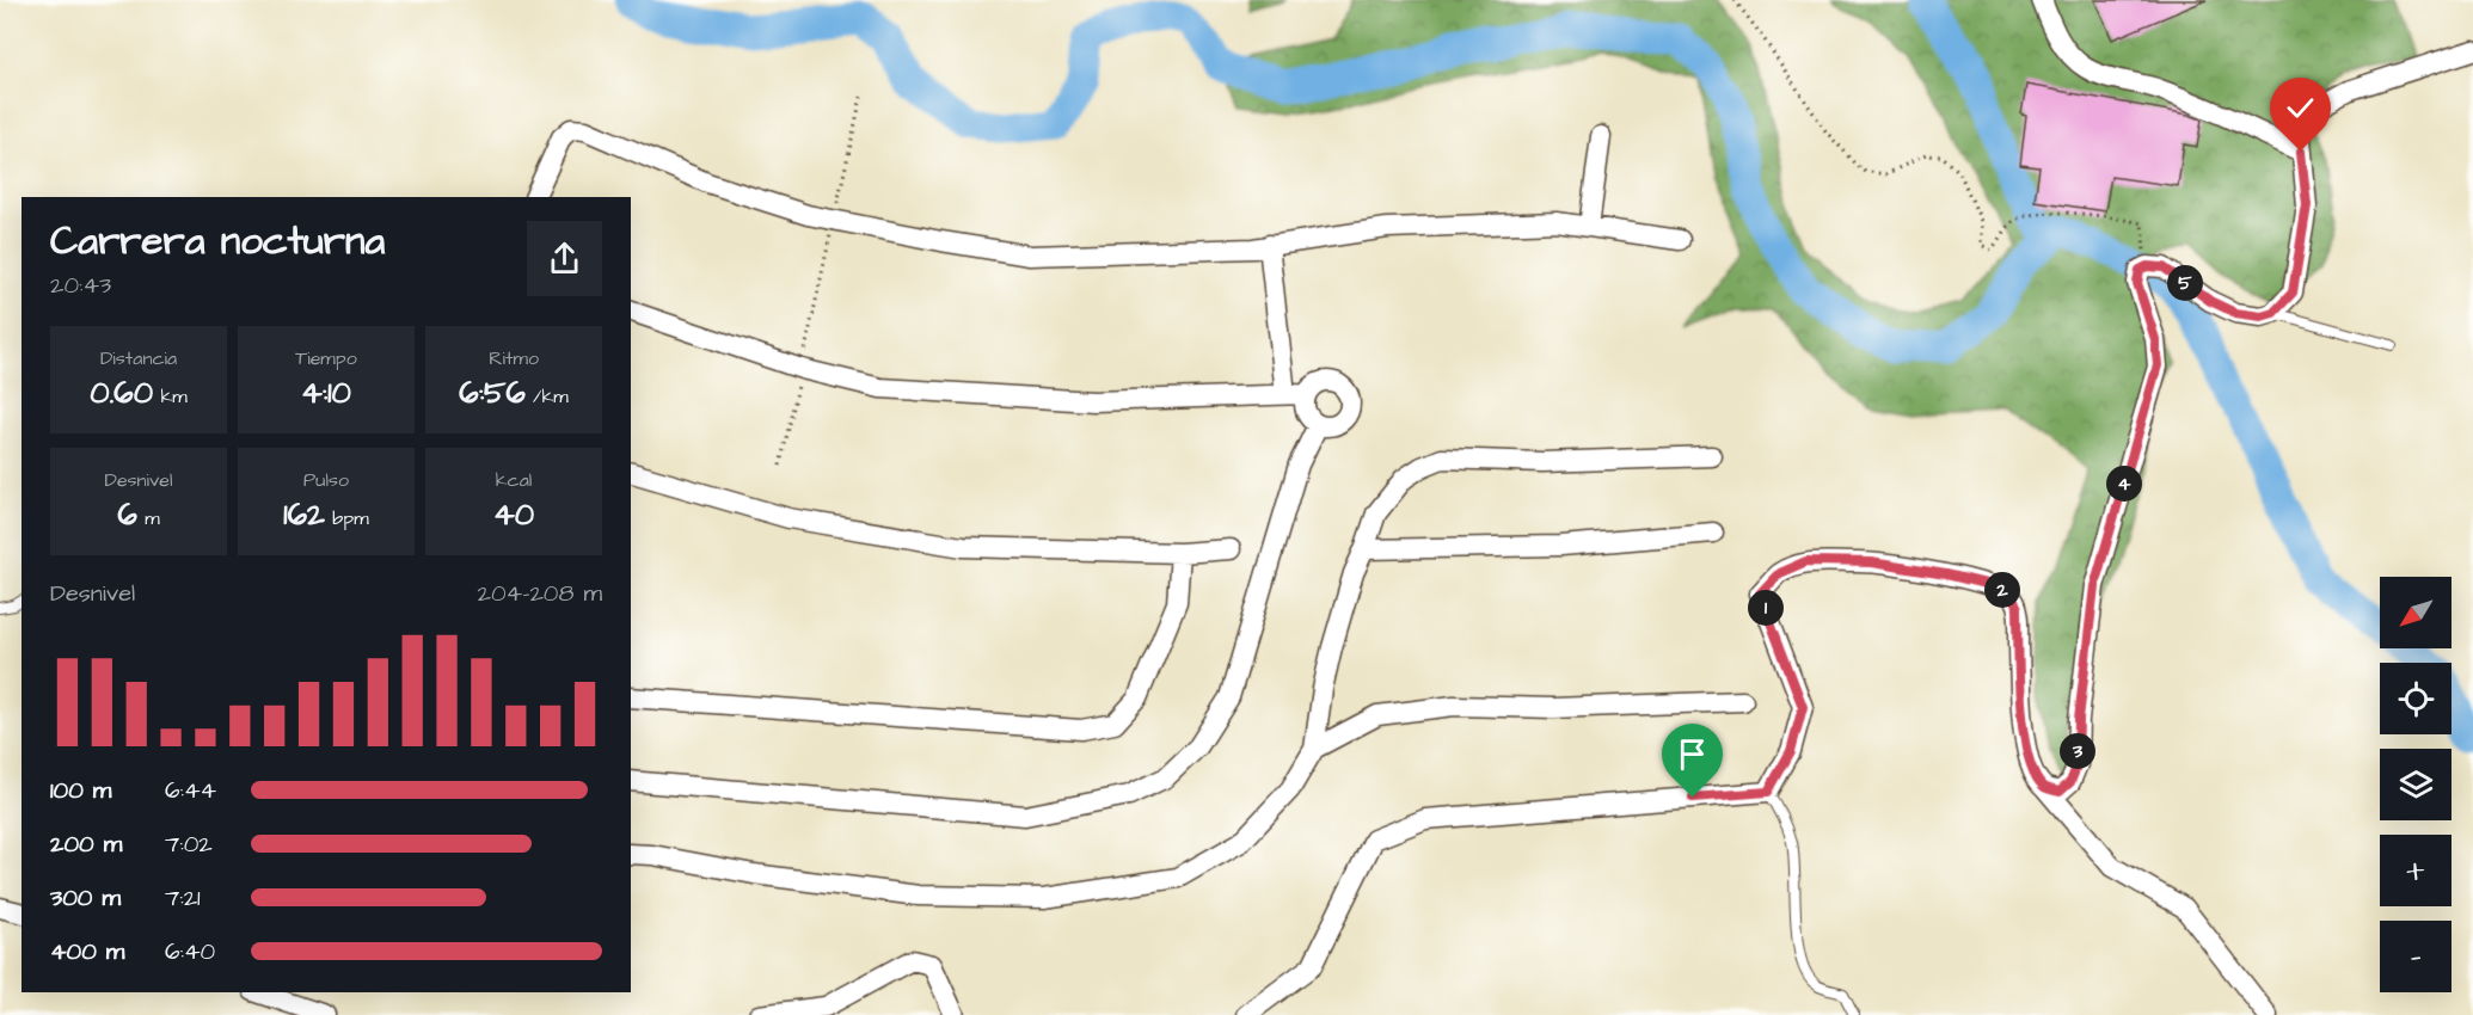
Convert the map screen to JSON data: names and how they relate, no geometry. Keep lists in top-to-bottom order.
{
  "north": "bottom left",
  "page": {
    "heading": ["Carrera nocturna", "20:43"],
    "pins": [
      "5",
      "4",
      "2",
      "1",
      "3"
    ],
    "stats": [
      ["Distancia", "0.60 km"],
      ["Tiempo", "4:10"],
      ["Ritmo", "6:56 /km"],
      ["Desnivel", "6 m"],
      ["Pulso", "162 bpm"],
      ["kcal", "40"]
    ],
    "chart": ["Desnivel", "204–208 m"],
    "map_buttons": ["+", "−"],
    "list": [
      {
        "name": "100 m",
        "note": "6:44"
      },
      {
        "name": "200 m",
        "note": "7:02"
      },
      {
        "name": "300 m",
        "note": "7:21"
      },
      {
        "name": "400 m",
        "note": "6:40"
      }
    ]
  }
}
